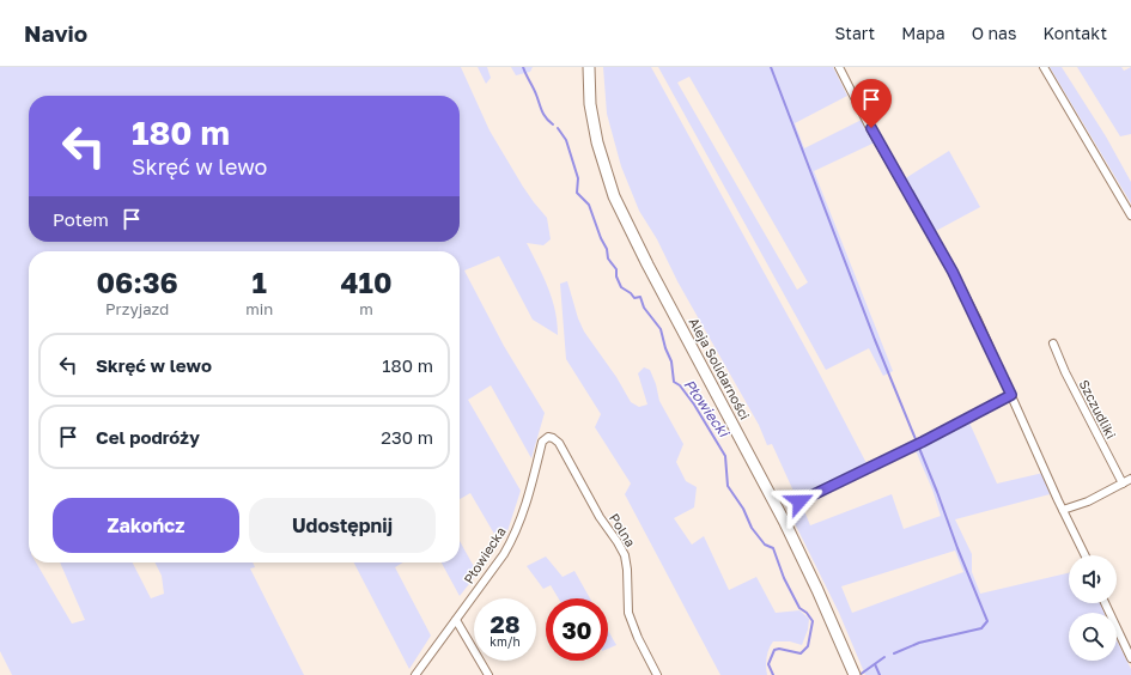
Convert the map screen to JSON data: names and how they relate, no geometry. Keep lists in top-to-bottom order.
{
  "streets": {
    "main road": ["Aleja Solidarności"],
    "street": ["Szczudliki", "Polna", "Płowiecka"]
  },
  "crossings": [
    ["Polna", "Płowiecka"]
  ],
  "water": ["Płowiecki"],
  "page": {
    "header": "Navio",
    "nav": [
      "Start",
      "Mapa",
      "O nas",
      "Kontakt"
    ],
    "turn": ["180 m", "Skręć w lewo"],
    "then": "Potem",
    "eta": [
      "06:36",
      "Przyjazd",
      "1",
      "min",
      "410",
      "m"
    ],
    "list": [
      {
        "name": "Skręć w lewo",
        "value": "180 m"
      },
      {
        "name": "Cel podróży",
        "value": "230 m"
      }
    ],
    "buttons": ["Zakończ", "Udostępnij"],
    "speed": "28 km/h",
    "limit": "30"
  }
}
